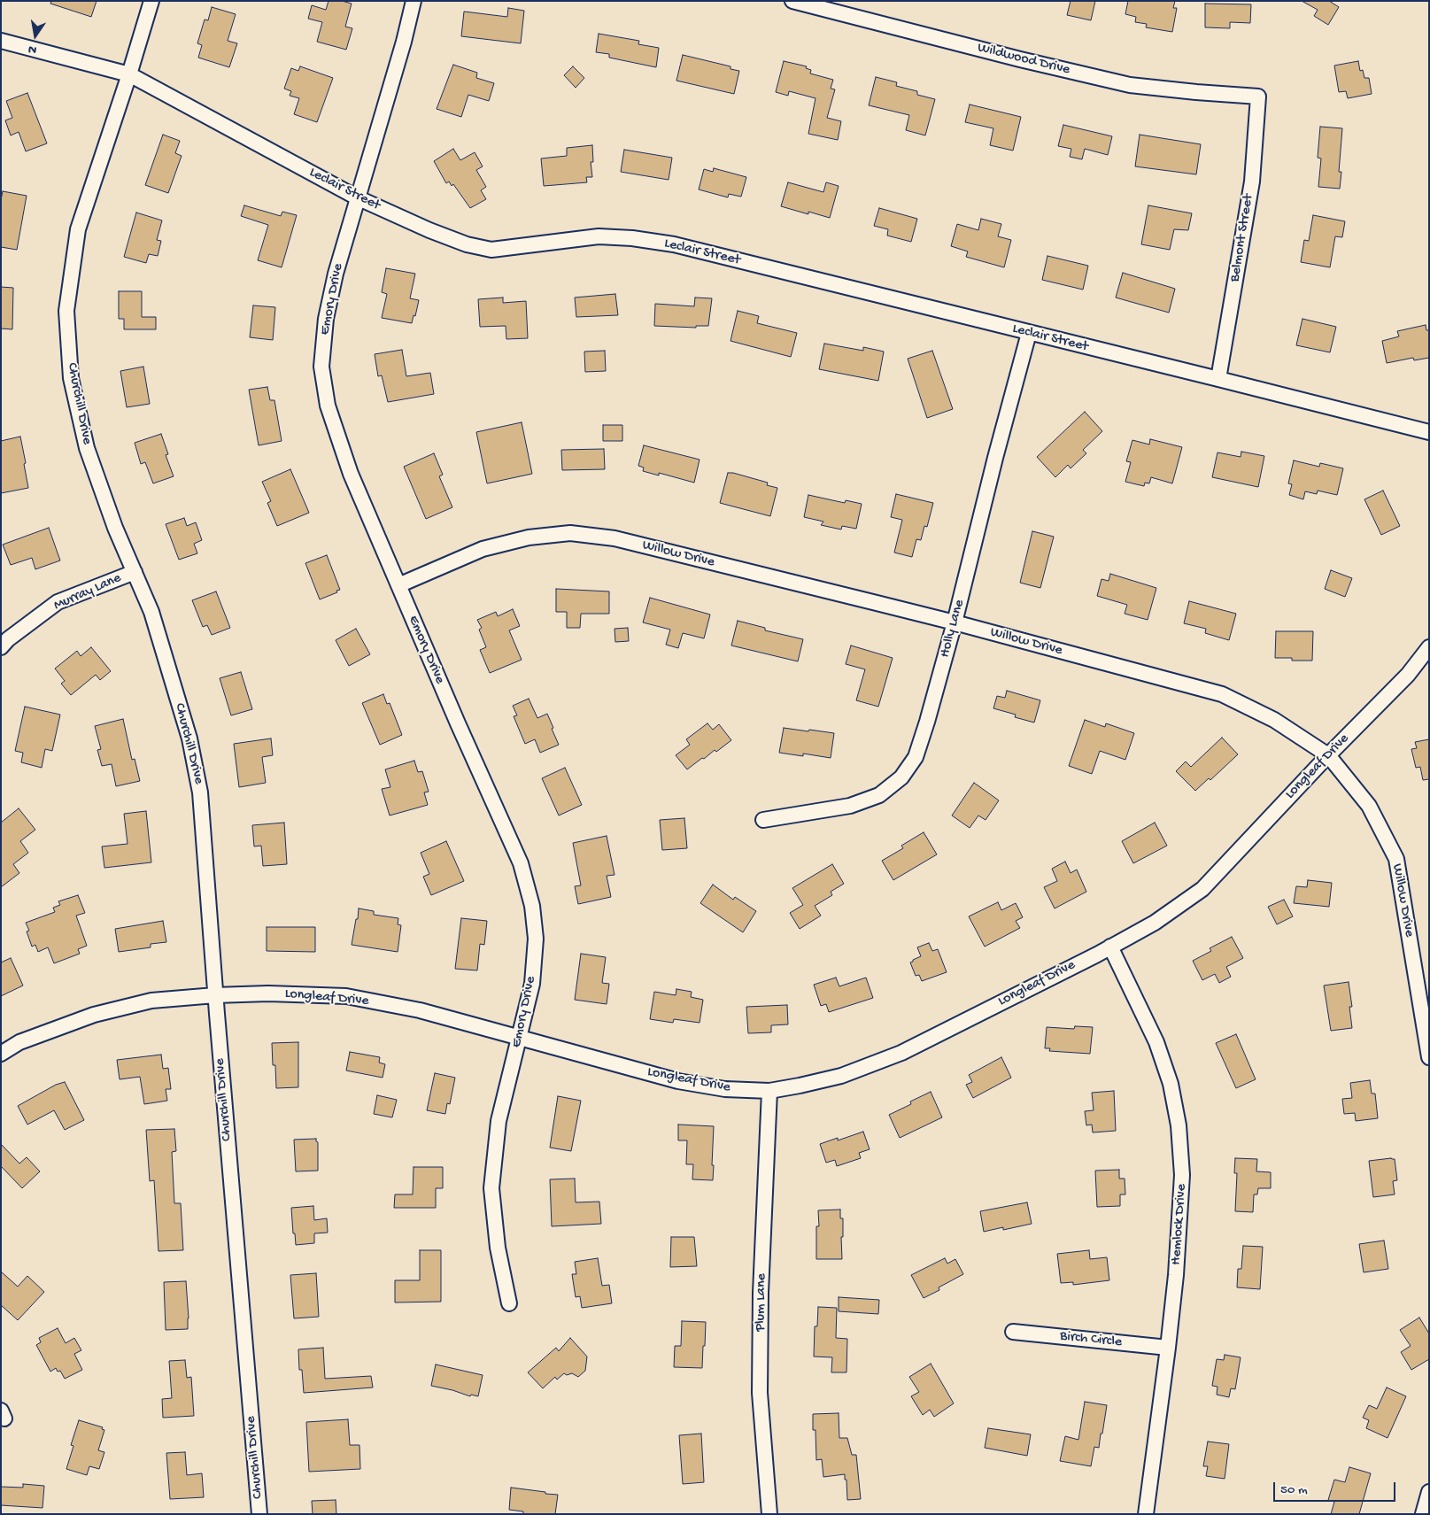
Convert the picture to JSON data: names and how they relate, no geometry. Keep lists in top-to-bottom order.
{
  "streets": {
    "street": [
      "Wildwood Drive",
      "Leclair Street",
      "Belmont Street",
      "Emory Drive",
      "Churchill Drive",
      "Willow Drive",
      "Murray Lane",
      "Holly Lane",
      "Longleaf Drive",
      "Hemlock Drive",
      "Plum Lane",
      "Birch Circle"
    ]
  },
  "crossings": [
    ["Wildwood Drive", "Belmont Street"],
    ["Leclair Street", "Belmont Street"],
    ["Leclair Street", "Emory Drive"],
    ["Leclair Street", "Churchill Drive"],
    ["Leclair Street", "Holly Lane"],
    ["Emory Drive", "Willow Drive"],
    ["Emory Drive", "Longleaf Drive"],
    ["Churchill Drive", "Murray Lane"],
    ["Churchill Drive", "Longleaf Drive"],
    ["Willow Drive", "Holly Lane"],
    ["Willow Drive", "Longleaf Drive"],
    ["Longleaf Drive", "Hemlock Drive"],
    ["Longleaf Drive", "Plum Lane"],
    ["Hemlock Drive", "Birch Circle"]
  ],
  "scale_bar": "50 m",
  "north": "bottom"
}
